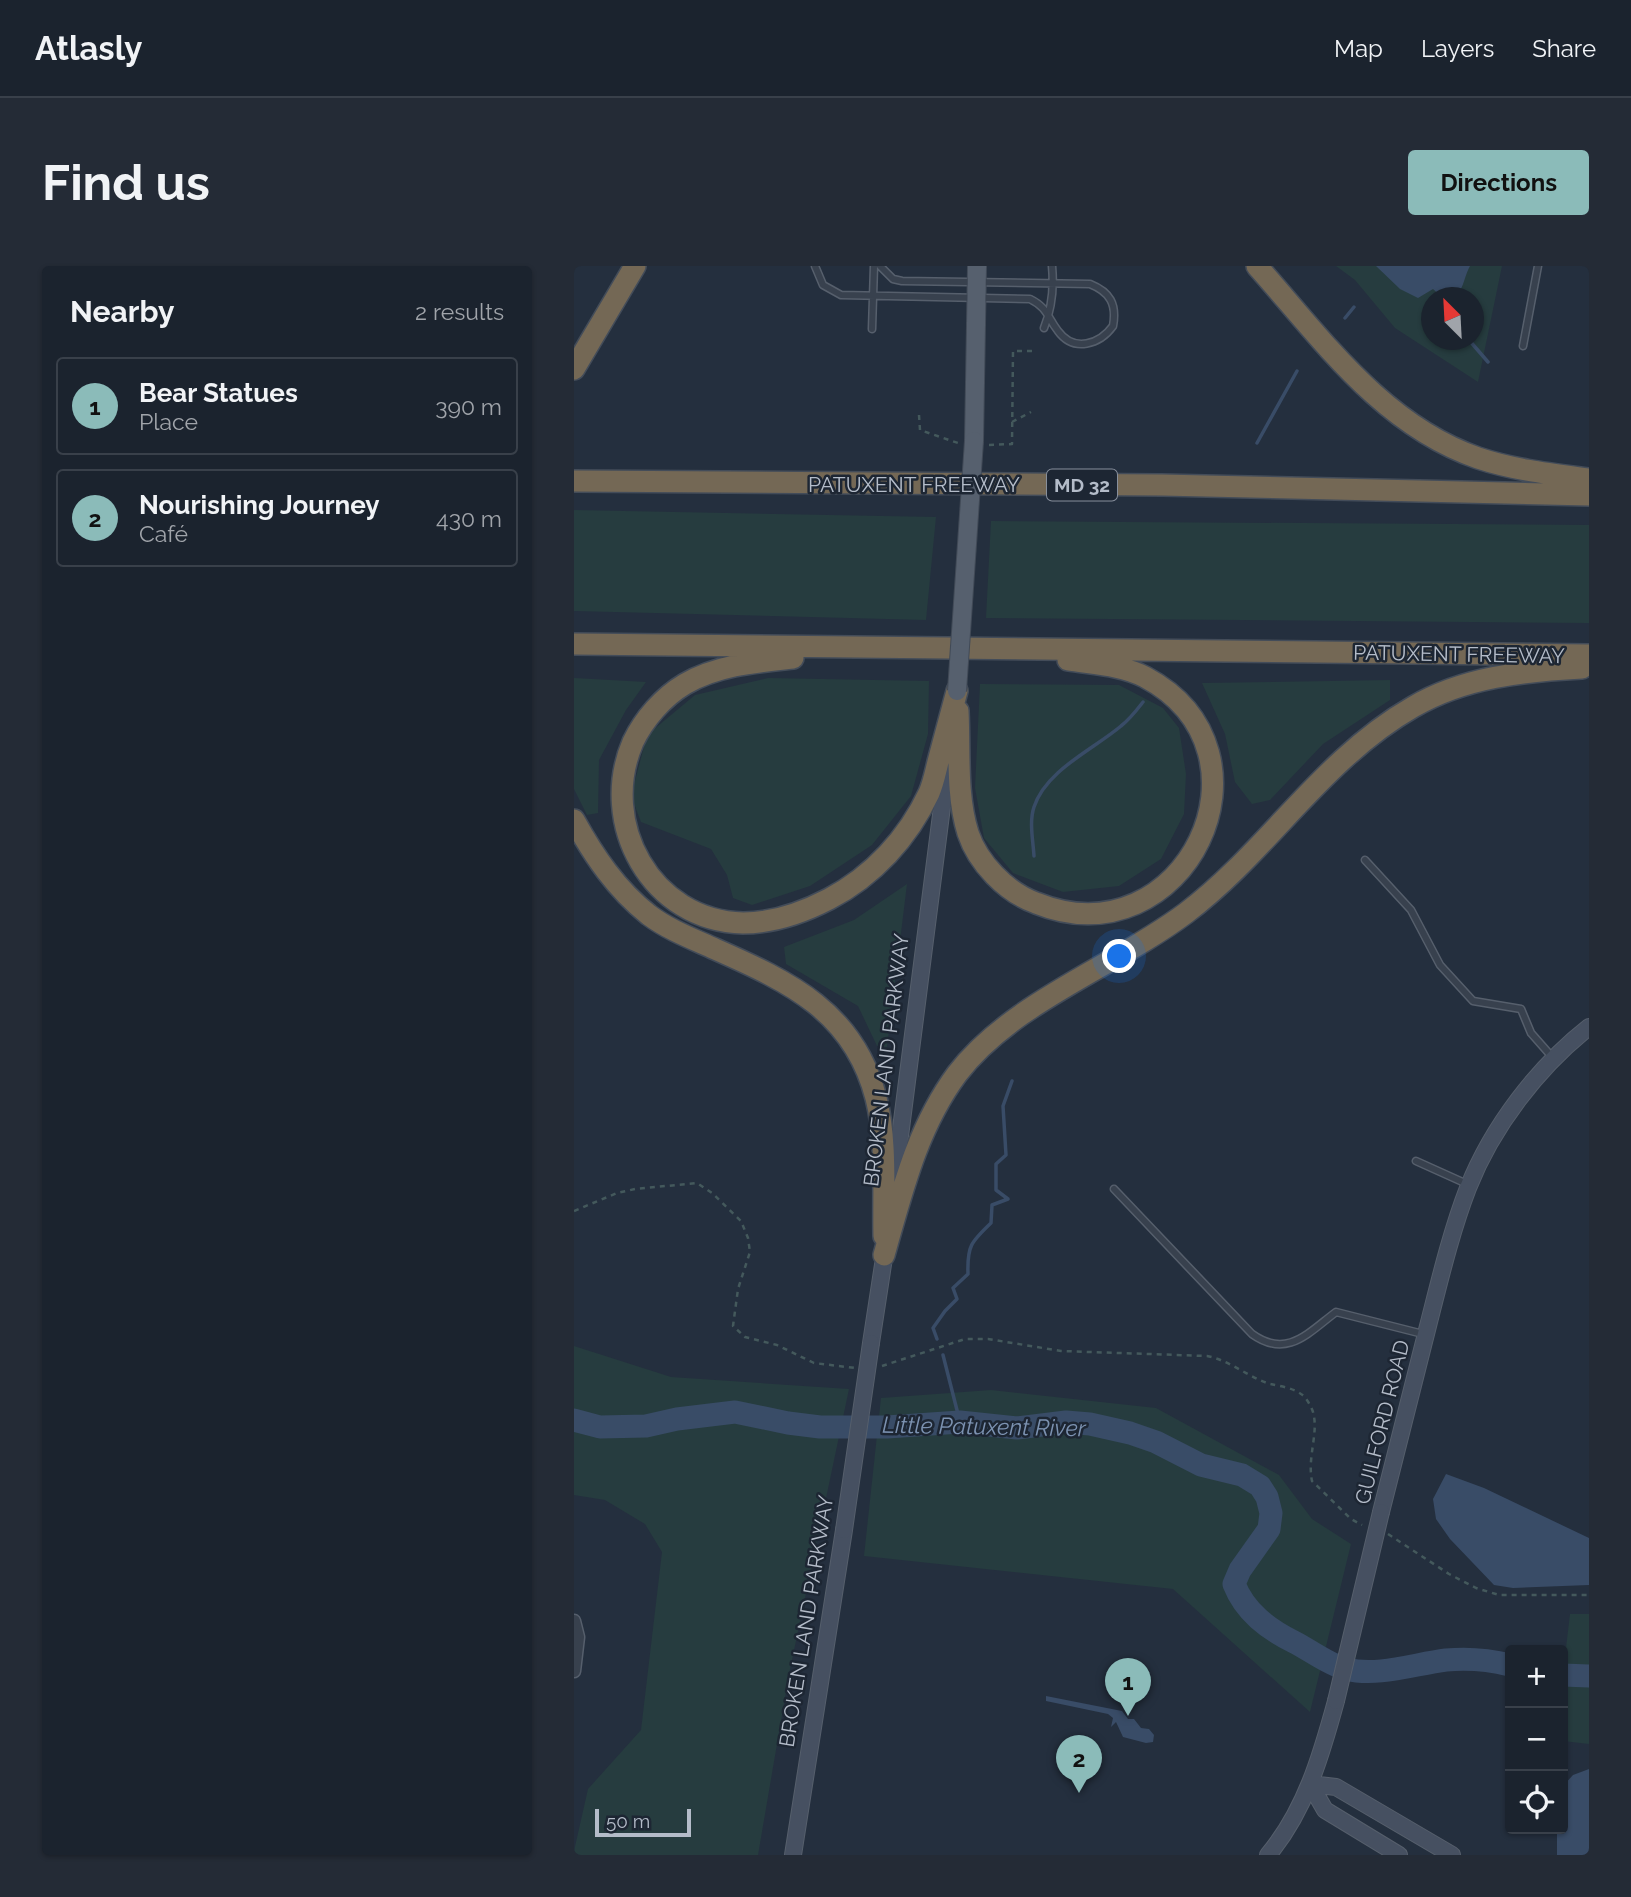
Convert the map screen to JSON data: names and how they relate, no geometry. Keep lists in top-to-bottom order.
{
  "streets": {
    "highway": ["PATUXENT FREEWAY", "MD 32"],
    "main road": ["BROKEN LAND PARKWAY"],
    "street": ["GUILFORD ROAD"]
  },
  "water": ["Little Patuxent River"],
  "scale_bar": "50 m",
  "north": "top left",
  "page": {
    "header": "Atlasly",
    "nav": ["Map", "Layers", "Share"],
    "buttons": "Directions",
    "title": "Find us",
    "heading": ["Nearby", "2 results"],
    "list": [
      {
        "mark": "1",
        "name": "Bear Statues",
        "note": "Place",
        "value": "390 m"
      },
      {
        "mark": "2",
        "name": "Nourishing Journey",
        "note": "Café",
        "value": "430 m"
      }
    ],
    "map_buttons": ["+", "−"],
    "pins": ["1", "2"],
    "scale": "50 m"
  }
}
